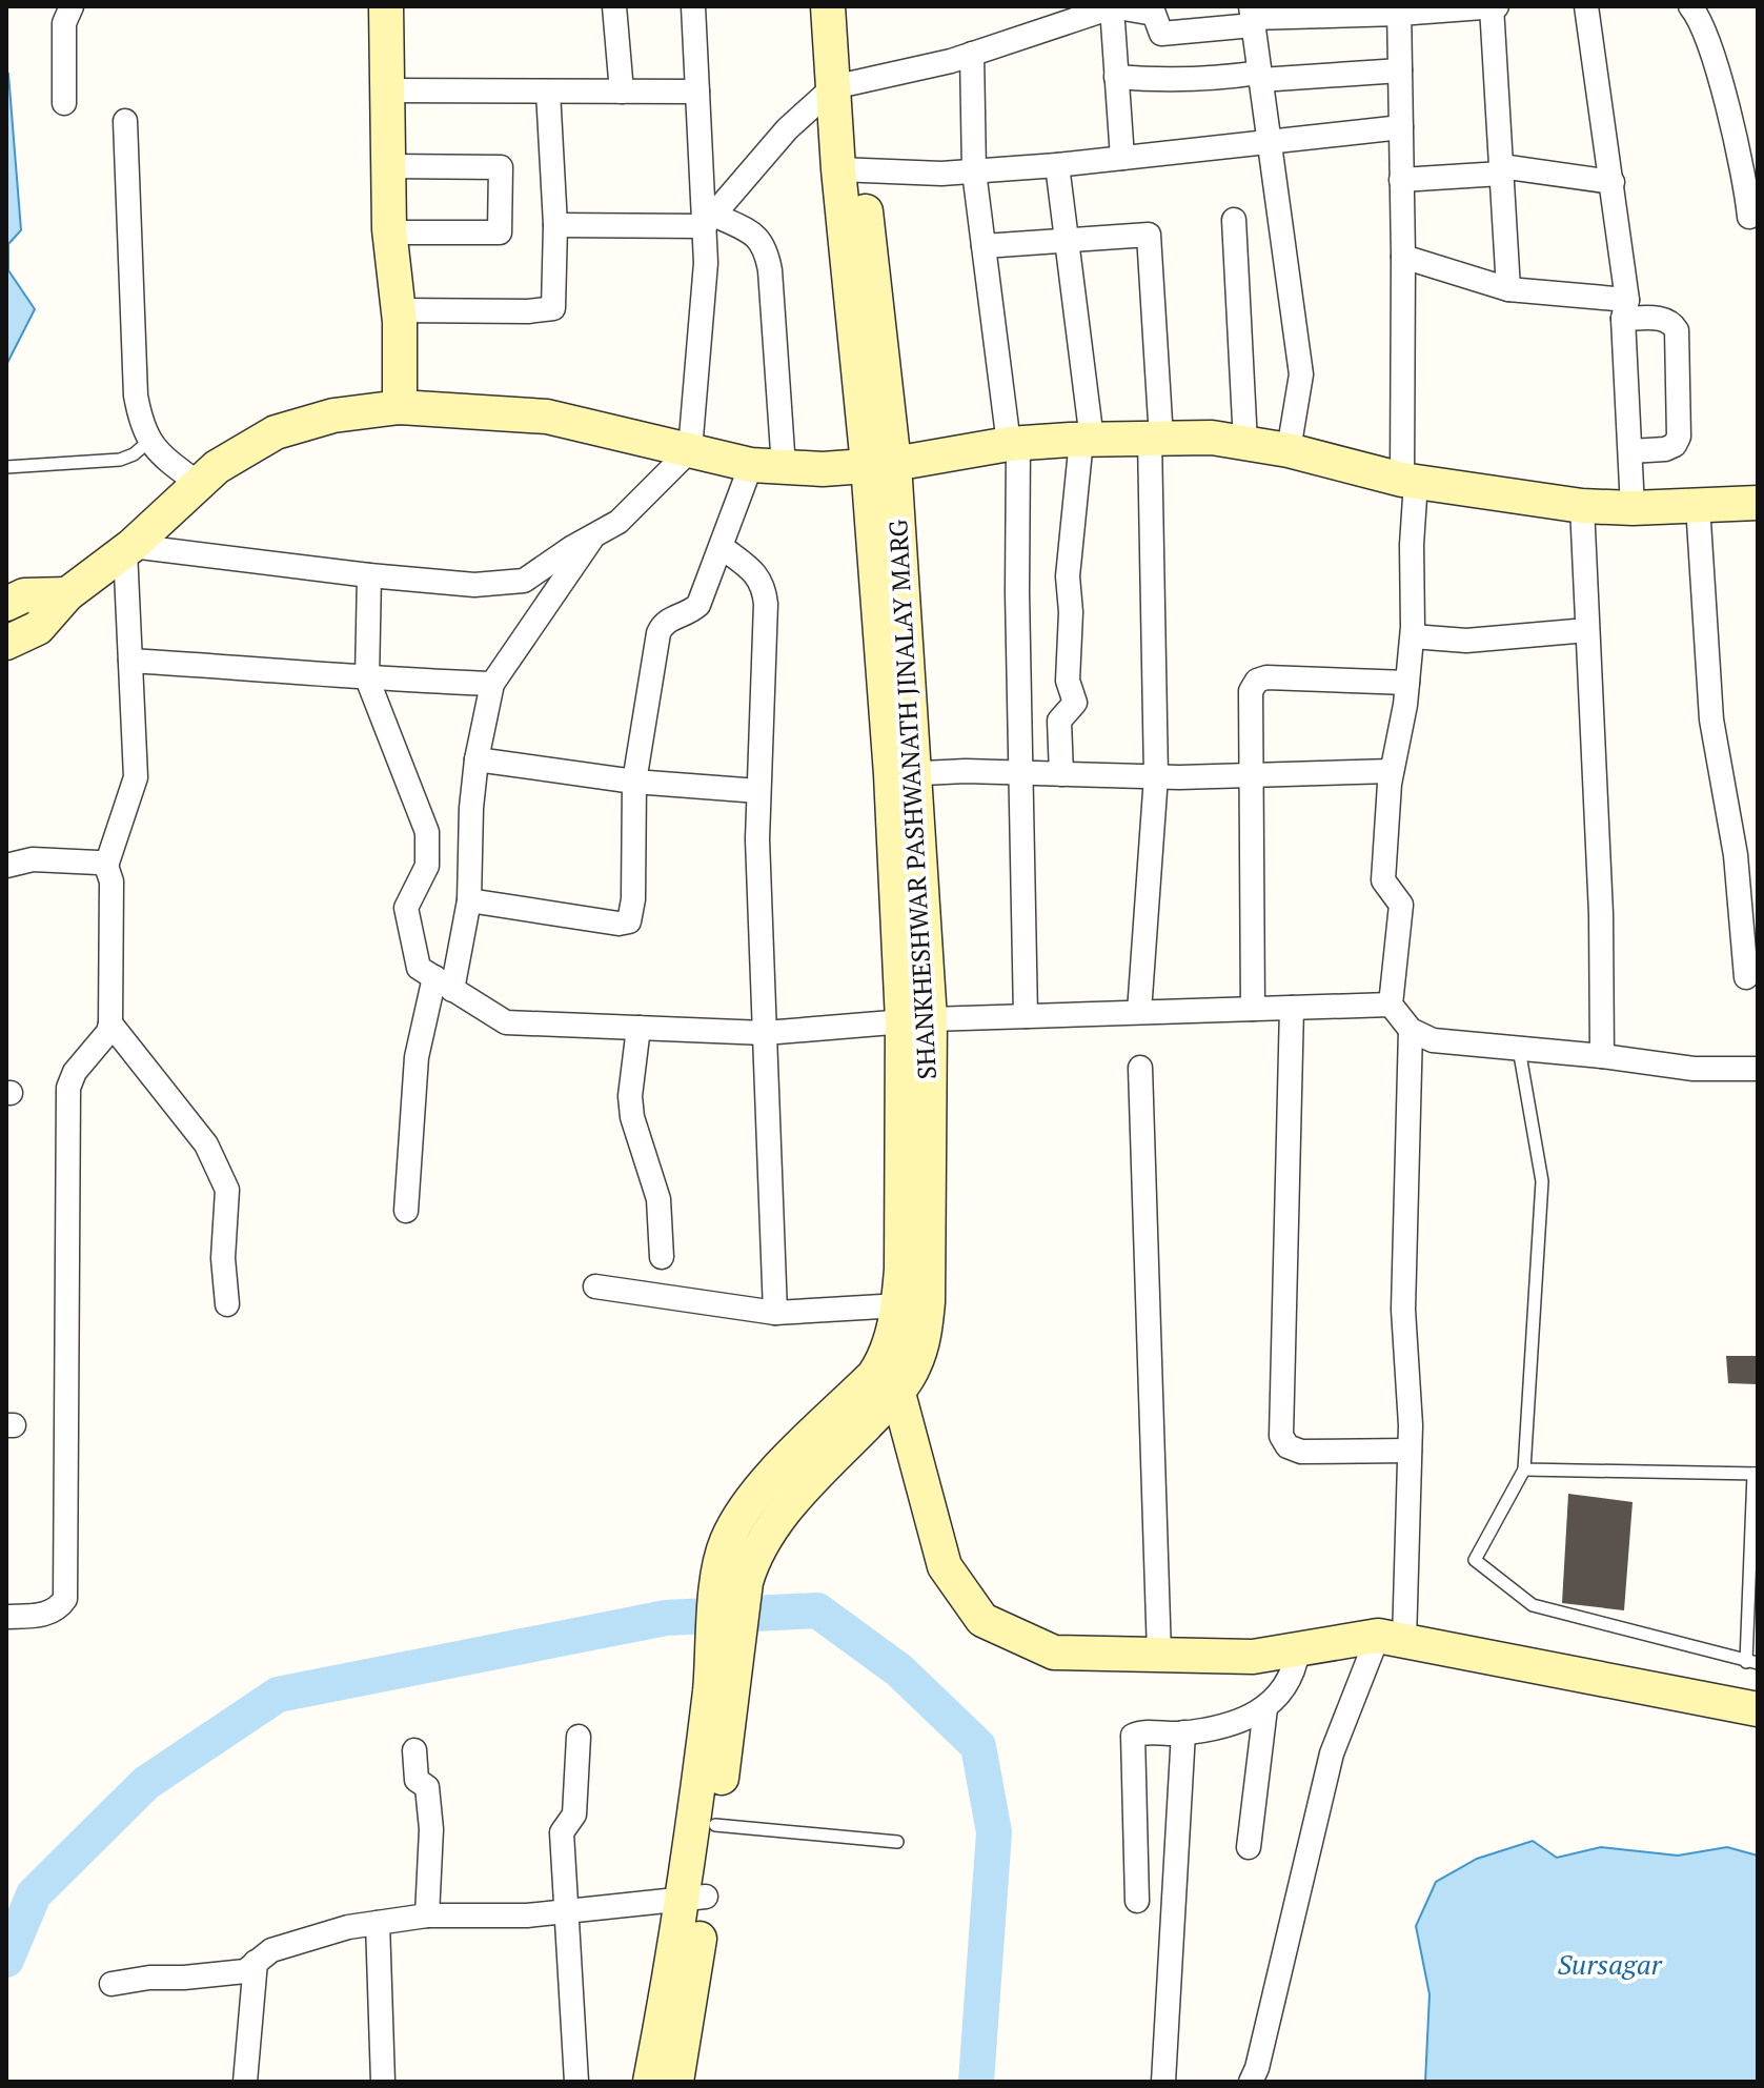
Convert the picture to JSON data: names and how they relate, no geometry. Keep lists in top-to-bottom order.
{
  "streets": {
    "street": ["SHANKHESHWAR PASHWANATH JINALAY MARG"]
  },
  "water": ["Sursagar"]
}
